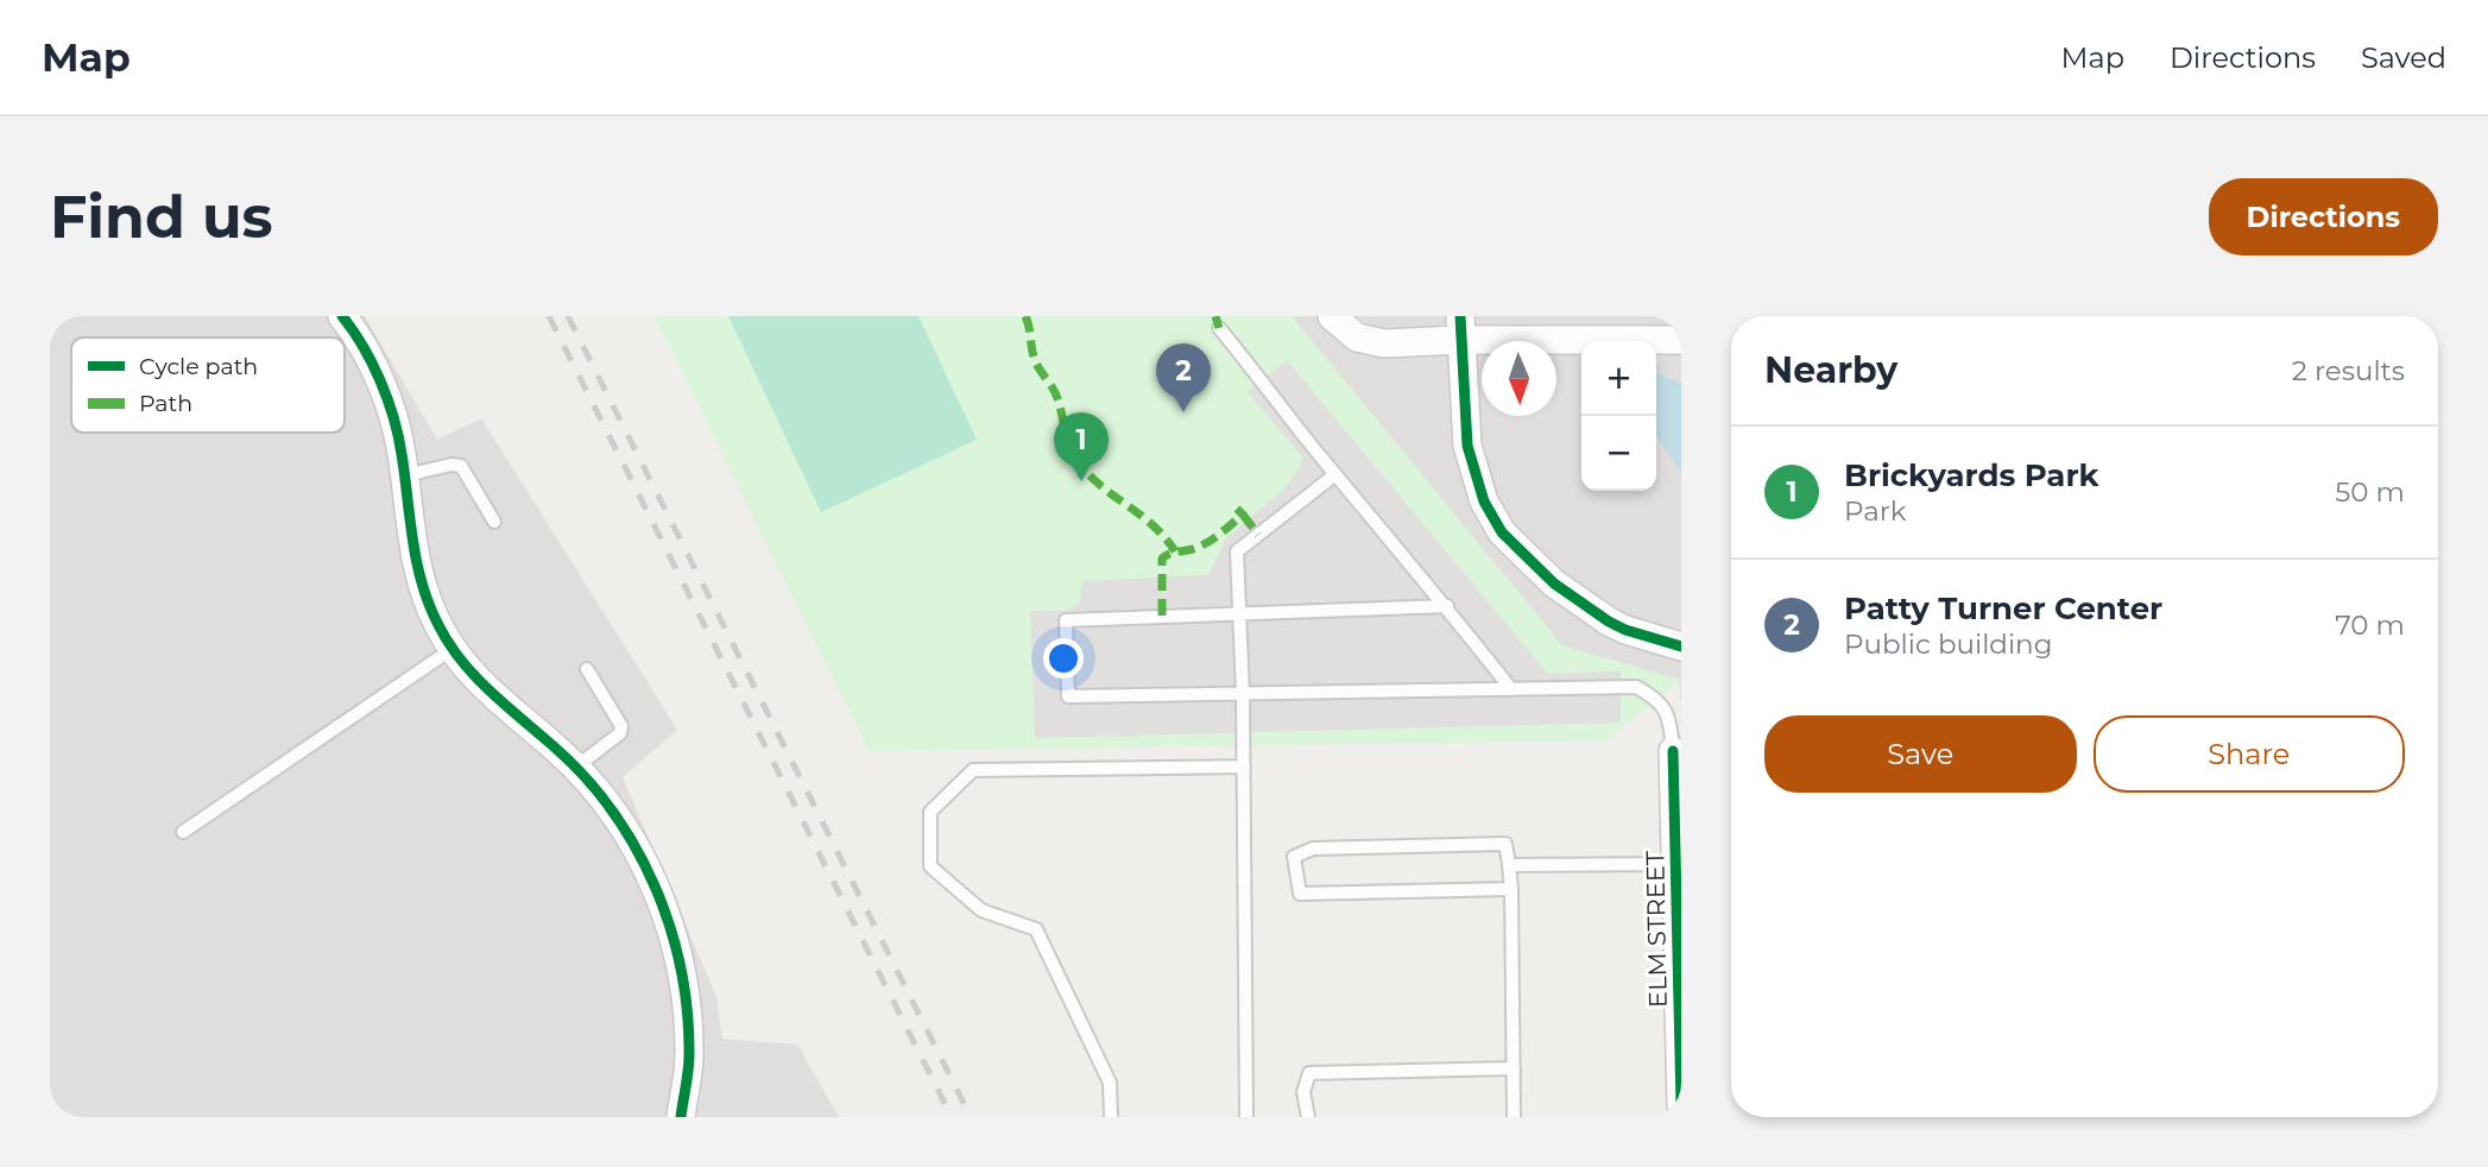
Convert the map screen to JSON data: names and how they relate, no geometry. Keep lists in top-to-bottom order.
{
  "streets": {
    "street": ["ELM STREET"]
  },
  "legend": ["Cycle path", "Path"],
  "north": "bottom",
  "page": {
    "header": "Map",
    "nav": ["Map", "Directions", "Saved"],
    "buttons": [
      "Directions",
      ["Save", "Share"]
    ],
    "title": "Find us",
    "heading": ["Nearby", "2 results"],
    "map_buttons": ["+", "−"],
    "pins": ["2", "1"],
    "list": [
      {
        "mark": "1",
        "name": "Brickyards Park",
        "note": "Park",
        "value": "50 m"
      },
      {
        "mark": "2",
        "name": "Patty Turner Center",
        "note": "Public building",
        "value": "70 m"
      }
    ]
  }
}
